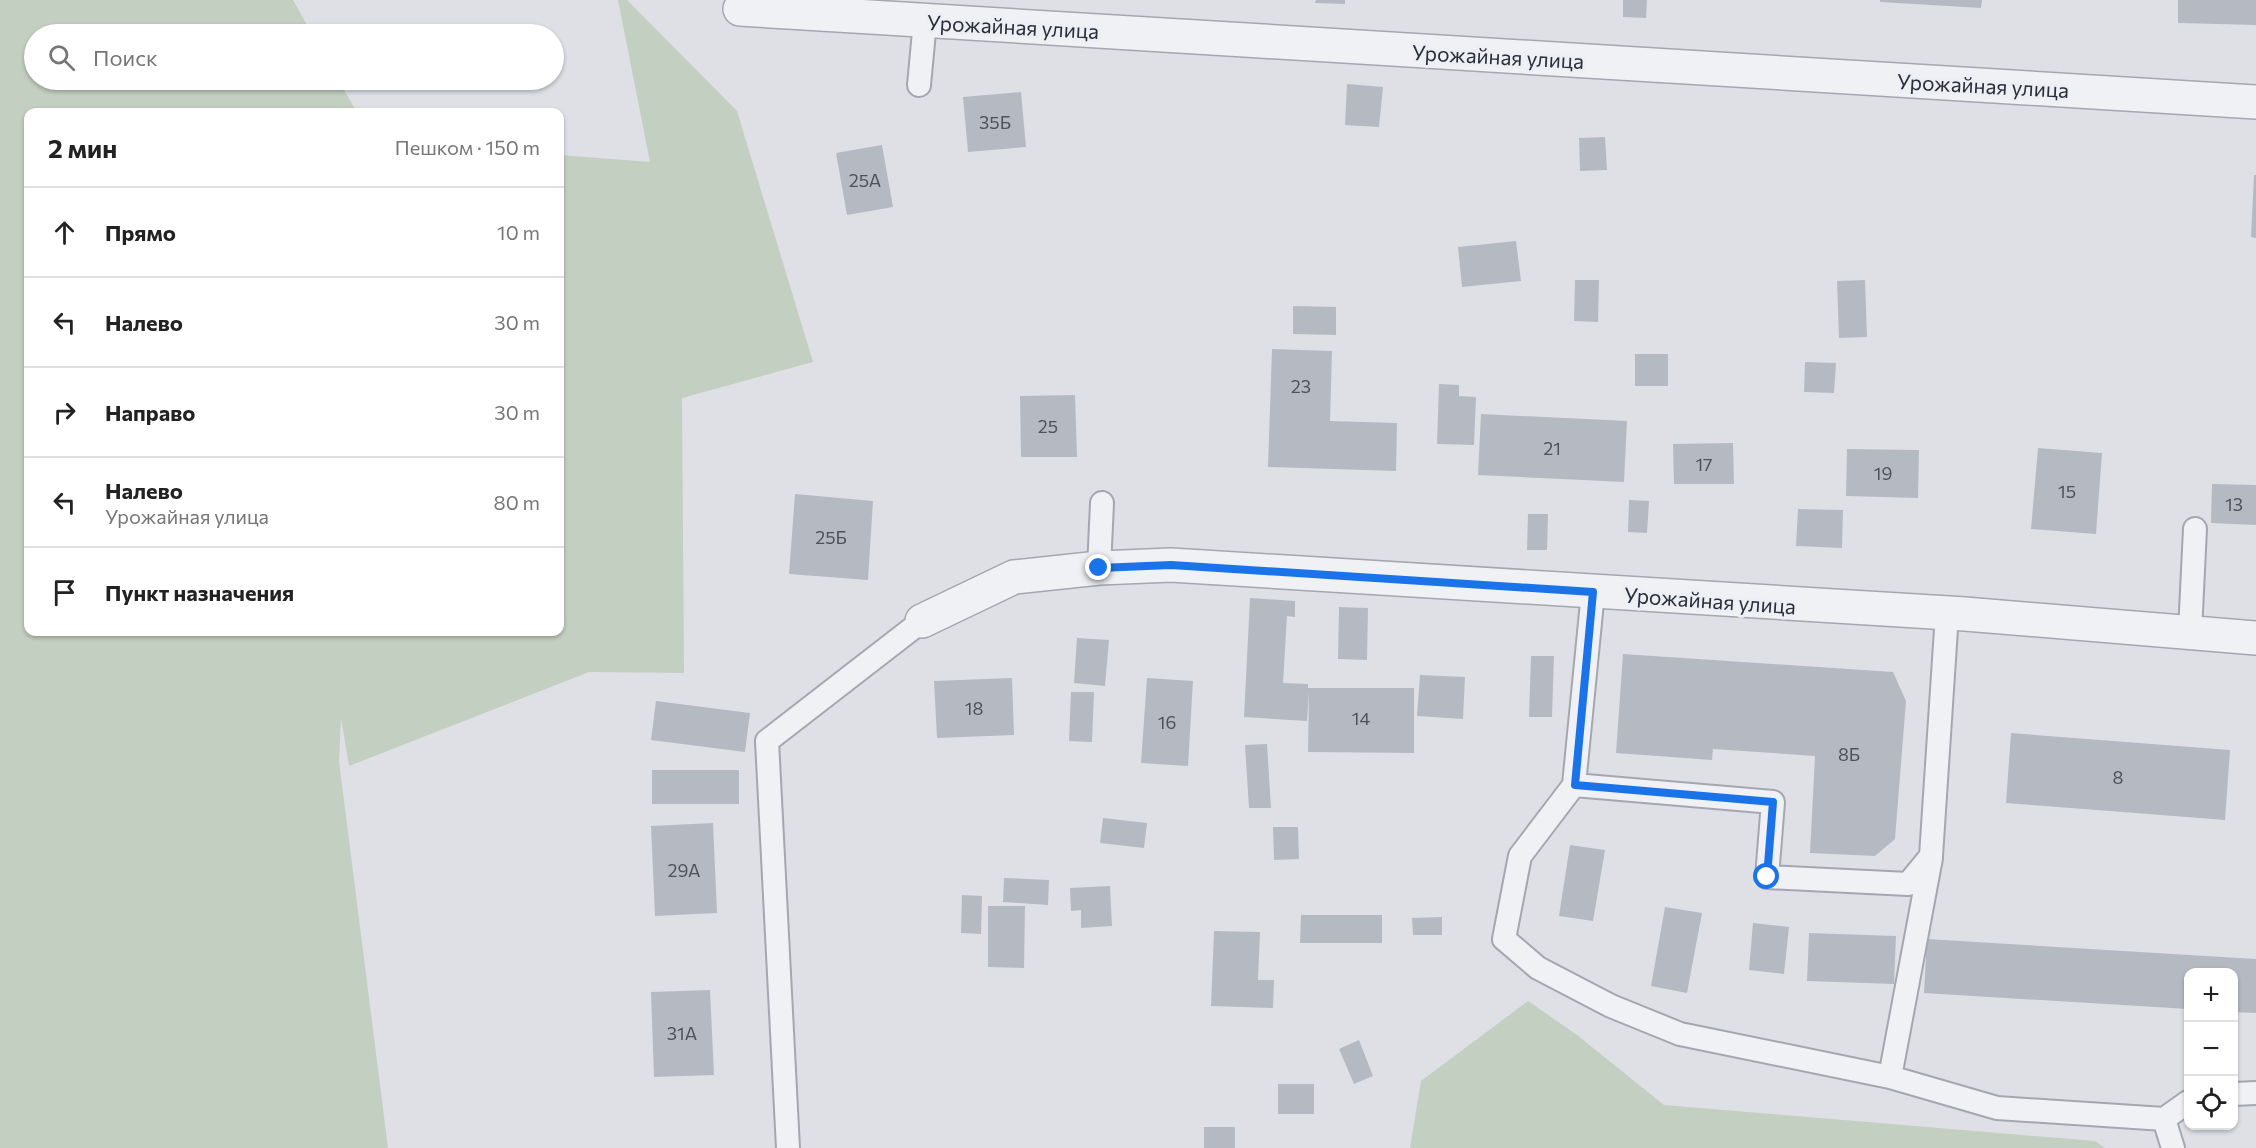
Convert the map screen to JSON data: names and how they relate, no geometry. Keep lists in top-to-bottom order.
{
  "streets": {
    "street": ["Урожайная улица"]
  },
  "house_numbers": [
    "35Б",
    "25А",
    "23",
    "25",
    "21",
    "17",
    "19",
    "15",
    "13",
    "25Б",
    "18",
    "14",
    "16",
    "8Б",
    "8",
    "29А",
    "31А"
  ],
  "page": {
    "search": "Поиск",
    "heading": ["2 мин", "Пешком · 150 m"],
    "list": [
      ["Прямо", "10 m"],
      ["Налево", "30 m"],
      ["Направо", "30 m"],
      ["Налево", "Урожайная улица", "80 m"],
      "Пункт назначения"
    ],
    "map_buttons": ["+", "−"]
  }
}
